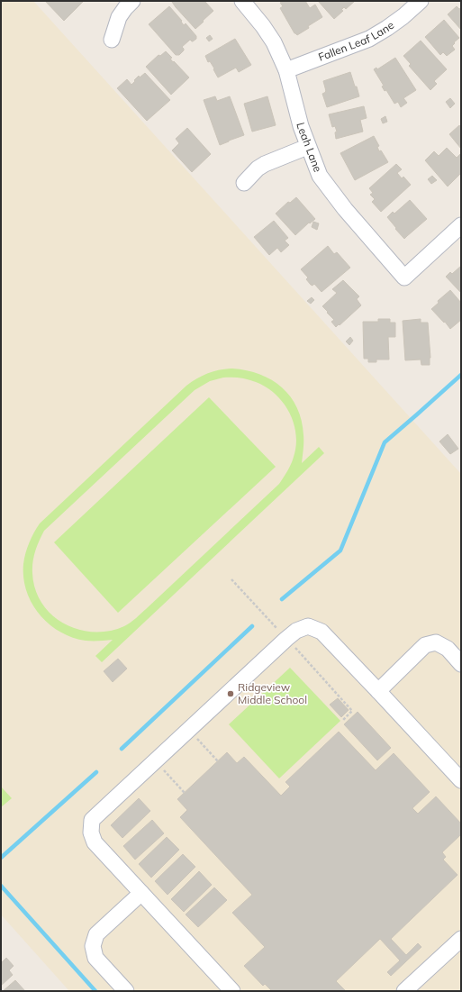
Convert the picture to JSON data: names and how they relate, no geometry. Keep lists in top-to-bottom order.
{
  "streets": {
    "street": ["Fallen Leaf Lane", "Leah Lane"]
  },
  "crossings": [
    ["Fallen Leaf Lane", "Leah Lane"]
  ],
  "places": ["Ridgeview Middle School"]
}
